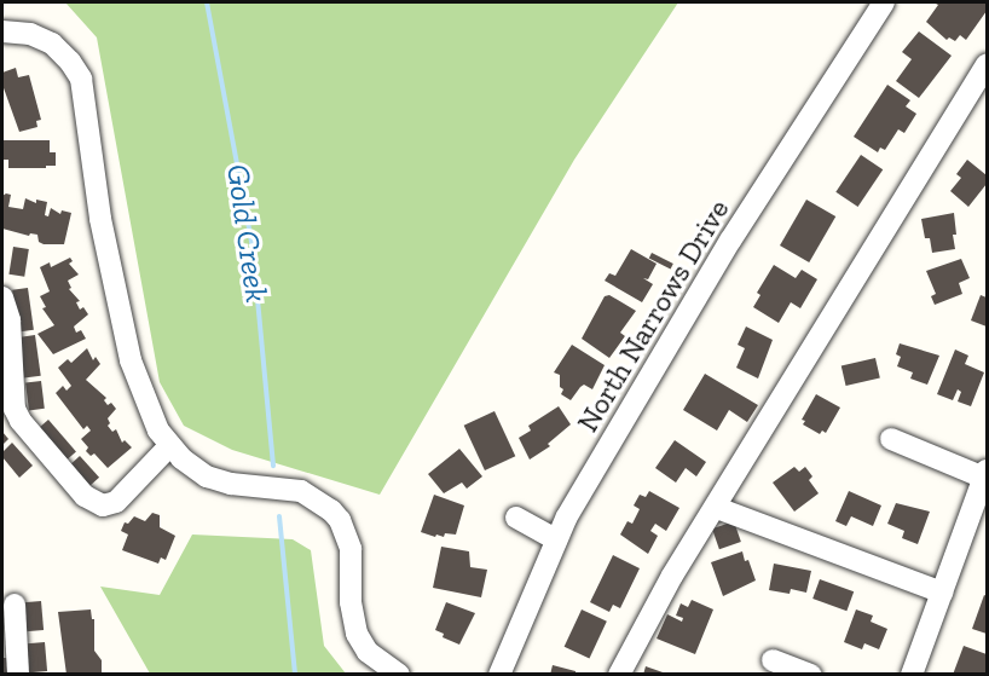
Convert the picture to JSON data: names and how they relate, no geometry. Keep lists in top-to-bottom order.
{
  "streets": {
    "street": ["North Narrows Drive"]
  },
  "water": ["Gold Creek"]
}
